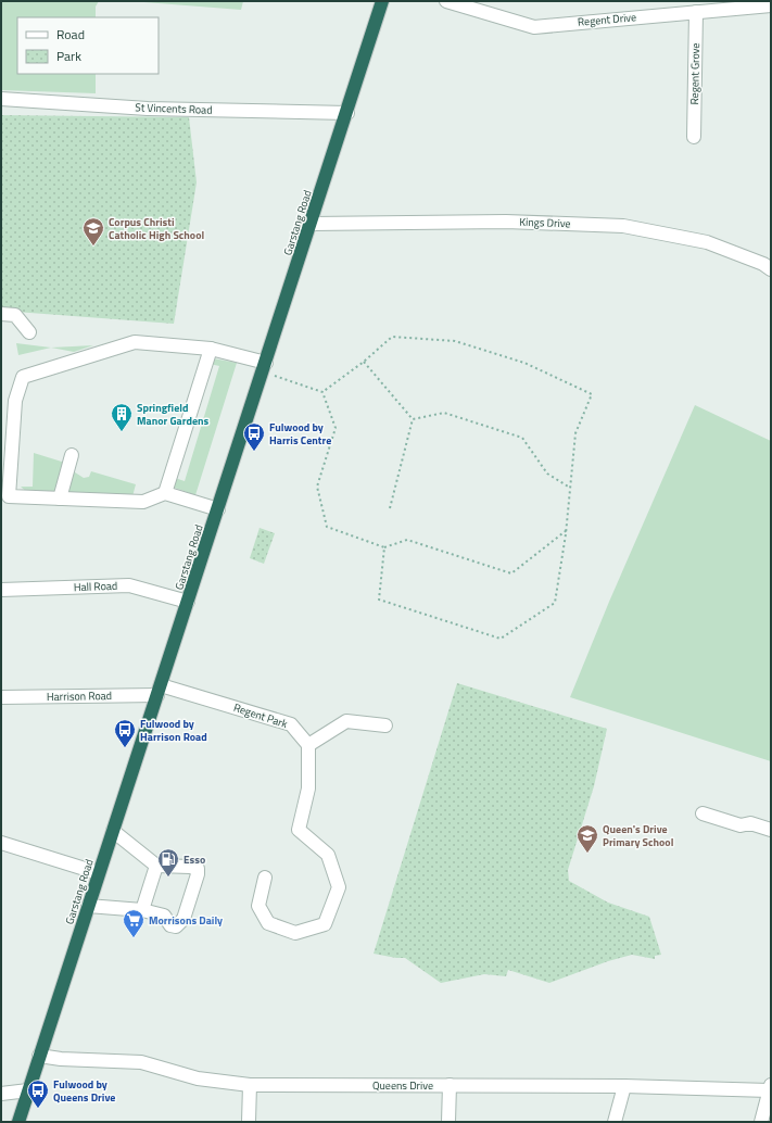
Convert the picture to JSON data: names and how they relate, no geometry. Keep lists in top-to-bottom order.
{
  "streets": {
    "highway": ["Garstang Road"],
    "street": [
      "Regent Drive",
      "Regent Grove",
      "St Vincents Road",
      "Kings Drive",
      "Hall Road",
      "Harrison Road",
      "Regent Park",
      "Queens Drive"
    ]
  },
  "crossings": [
    ["Regent Drive", "Regent Grove"],
    ["St Vincents Road", "Garstang Road"],
    ["Garstang Road", "Kings Drive"],
    ["Garstang Road", "Hall Road"],
    ["Garstang Road", "Harrison Road"],
    ["Garstang Road", "Regent Park"],
    ["Garstang Road", "Queens Drive"],
    ["Harrison Road", "Regent Park"]
  ],
  "places": {
    "school or university": ["Corpus Christi Catholic High School", "Queen's Drive Primary School"],
    "building": ["Springfield Manor Gardens"],
    "bus stop": ["Fulwood by Harris Centre", "Fulwood by Harrison Road", "Fulwood by Queens Drive"],
    "fuel station": ["Esso"],
    "supermarket": ["Morrisons Daily"]
  },
  "legend": ["Road", "Park"]
}
